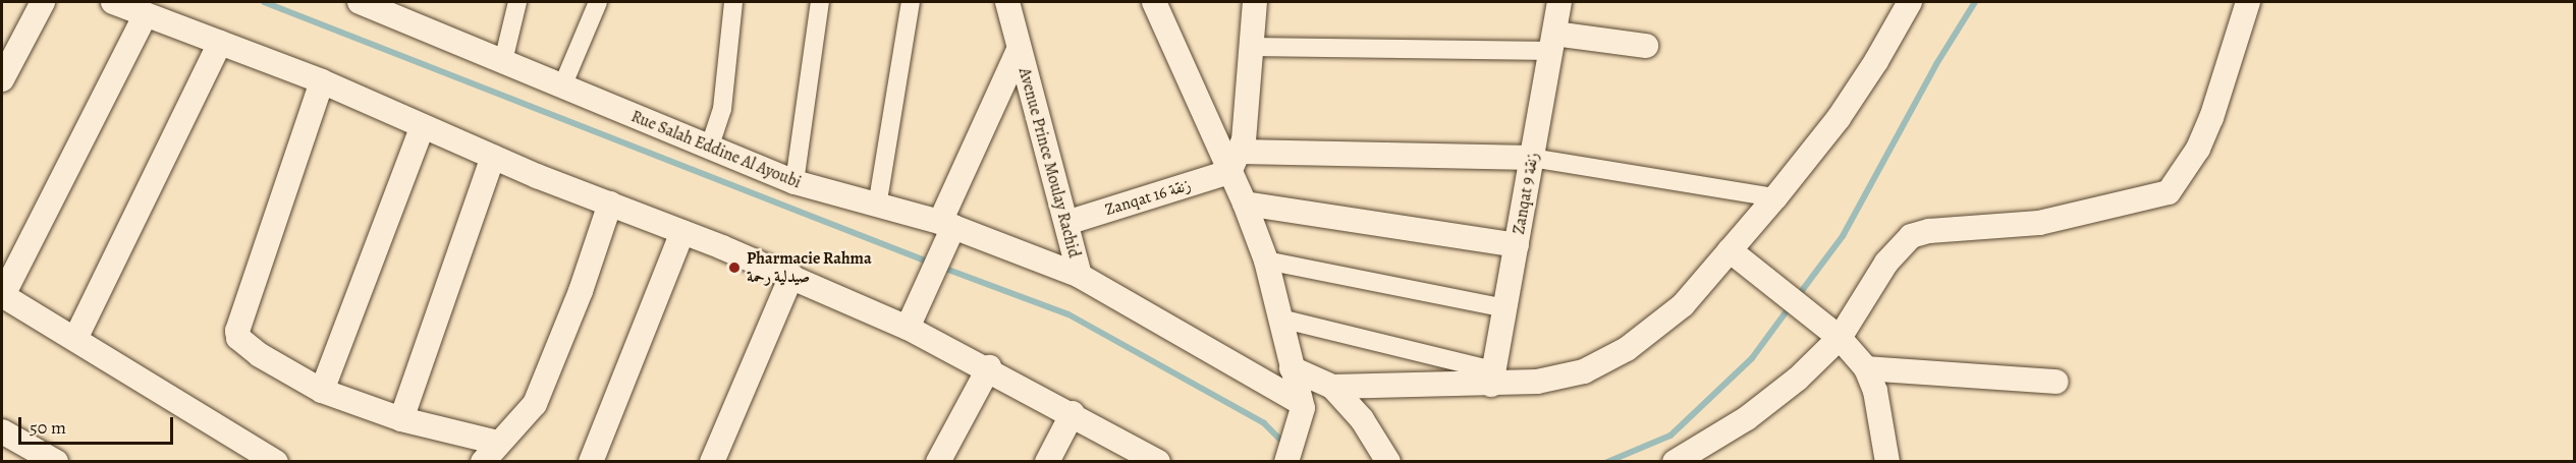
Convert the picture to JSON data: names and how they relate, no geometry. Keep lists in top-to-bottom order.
{
  "streets": {
    "street": [
      "Rue Salah Eddine Al Ayoubi",
      "Avenue Prince Moulay Rachid",
      "Zanqat 9 زنقة",
      "Zanqat 16 زنقة"
    ]
  },
  "crossings": [
    ["Rue Salah Eddine Al Ayoubi", "Avenue Prince Moulay Rachid"],
    ["Avenue Prince Moulay Rachid", "Zanqat 16 زنقة"],
    ["Zanqat 9 زنقة", "Zanqat 16 زنقة"]
  ],
  "places": ["Pharmacie Rahma صيدلية رحمة"],
  "scale_bar": "50 m"
}
